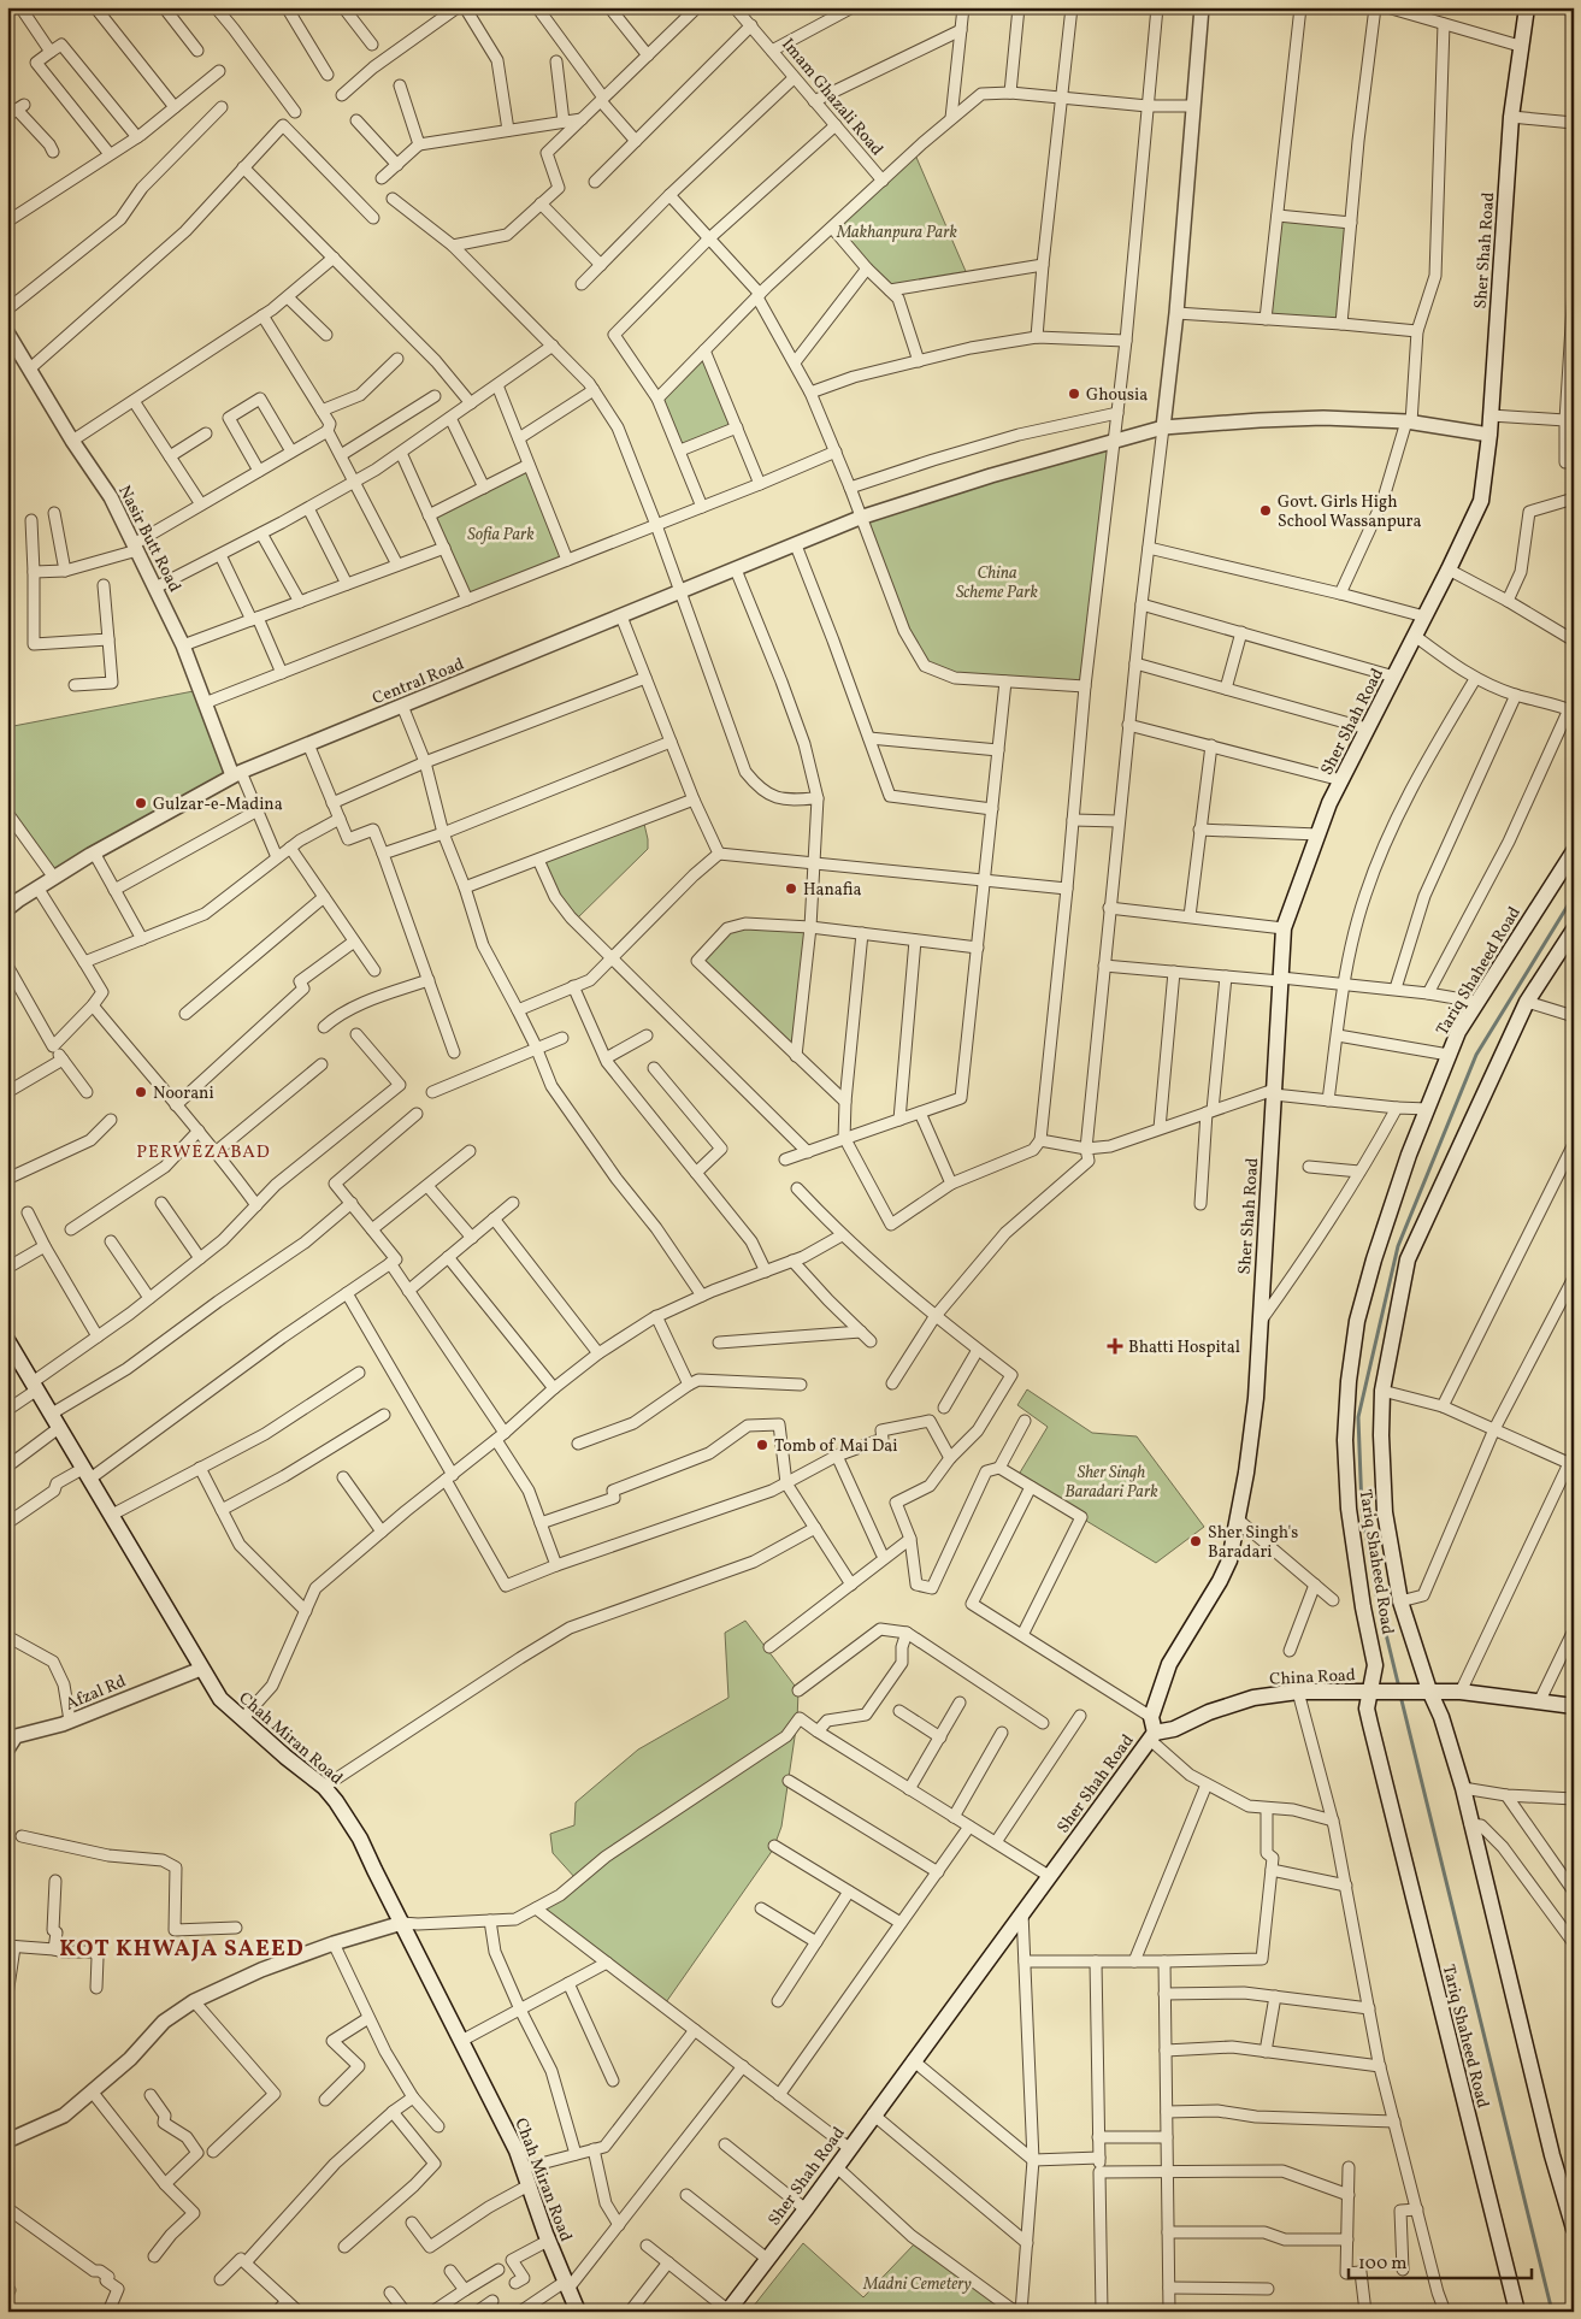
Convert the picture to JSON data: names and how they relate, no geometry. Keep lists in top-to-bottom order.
{
  "streets": {
    "main road": [
      "Sher Shah Road",
      "Tariq Shaheed Road",
      "China Road",
      "Chah Miran Road"
    ],
    "street": [
      "Imam Ghazali Road",
      "Nasir Butt Road",
      "Central Road",
      "Afzal Rd"
    ]
  },
  "crossings": [
    ["Sher Shah Road", "Central Road"],
    ["Sher Shah Road", "China Road"],
    ["Nasir Butt Road", "Central Road"],
    ["Tariq Shaheed Road", "China Road"],
    ["Afzal Rd", "Chah Miran Road"]
  ],
  "districts": ["PERWEZABAD", "KOT KHWAJA SAEED"],
  "parks": [
    "Makhanpura Park",
    "Sofia Park",
    "China Scheme Park",
    "Sher Singh Baradari Park",
    "Madni Cemetery"
  ],
  "places": {
    "other": [
      "Ghousia",
      "Govt. Girls High School Wassanpura",
      "Gulzar-e-Madina",
      "Hanafia",
      "Noorani",
      "Tomb of Mai Dai",
      "Sher Singh's Baradari"
    ],
    "health": ["Bhatti Hospital"]
  },
  "scale_bar": "100 m"
}
